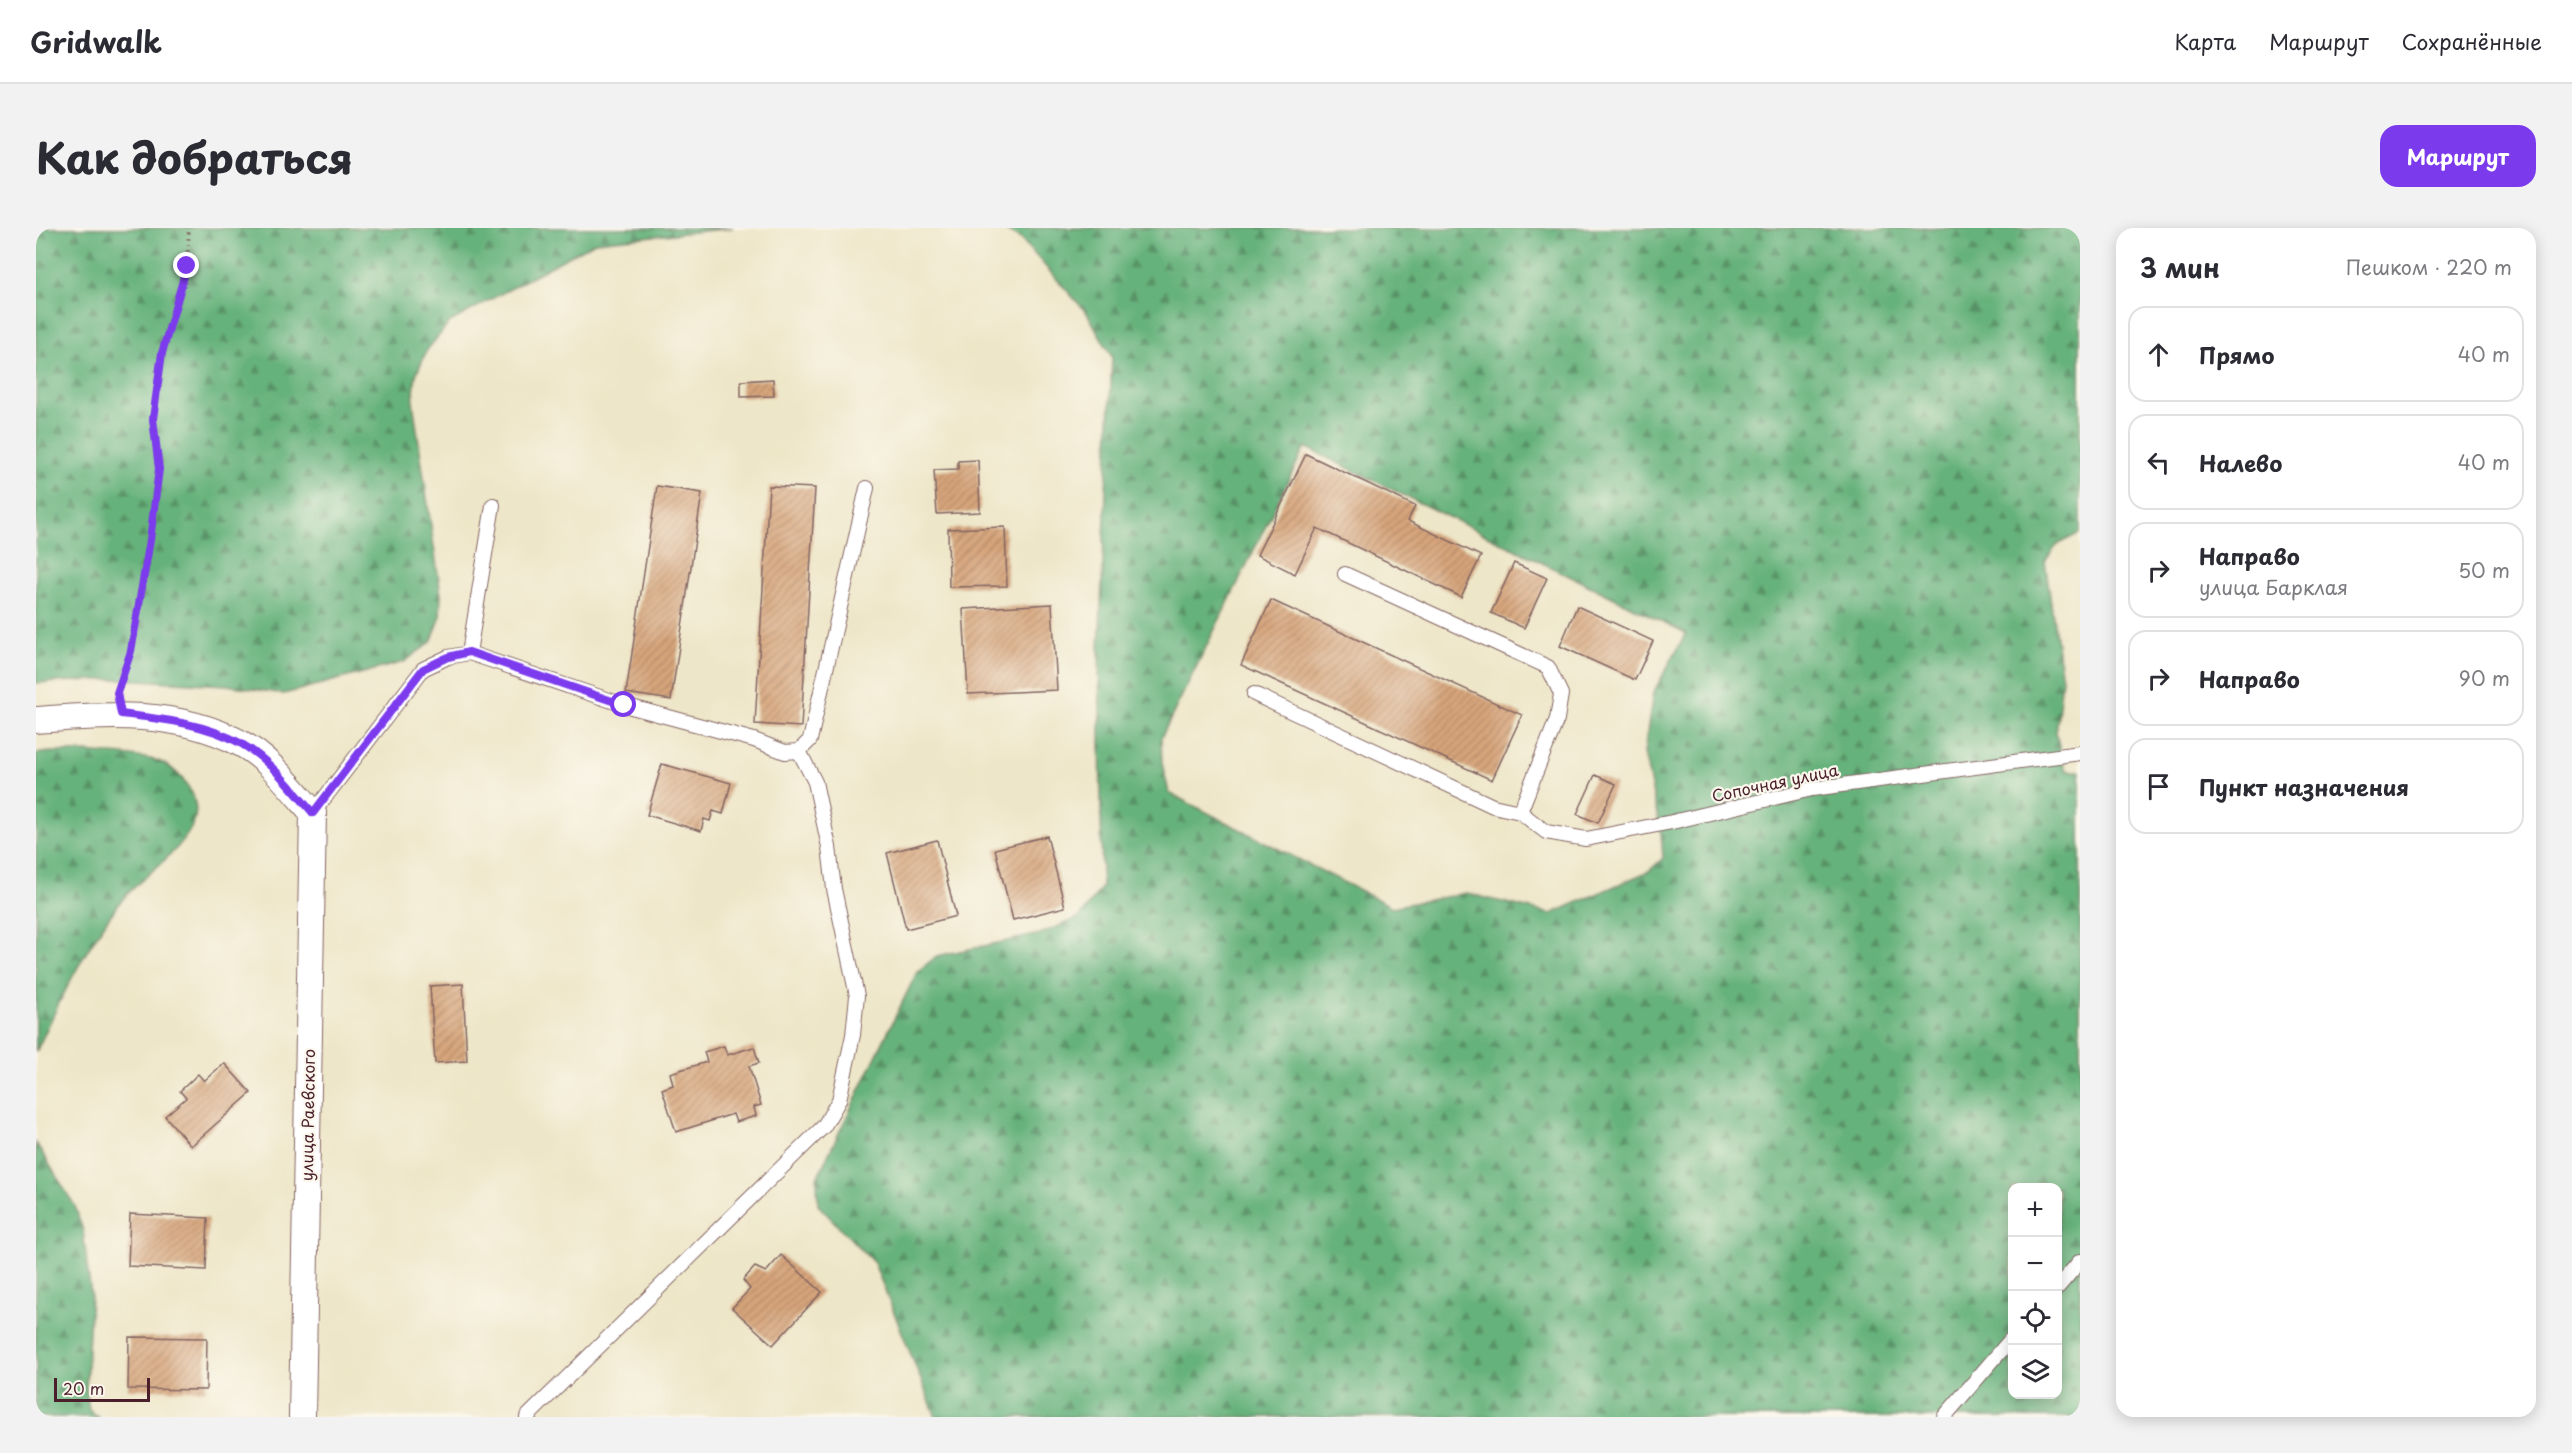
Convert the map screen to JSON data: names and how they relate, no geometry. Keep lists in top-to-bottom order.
{
  "streets": {
    "street": ["улица Раевского"],
    "lane": ["Сопочная улица"]
  },
  "scale_bar": "20 m",
  "page": {
    "header": "Gridwalk",
    "nav": ["Карта", "Маршрут", "Сохранённые"],
    "title": "Как добраться",
    "buttons": "Маршрут",
    "heading": ["3 мин", "Пешком · 220 m"],
    "list": [
      ["Прямо", "40 m"],
      ["Налево", "40 m"],
      ["Направо", "улица Барклая", "50 m"],
      ["Направо", "90 m"],
      "Пункт назначения"
    ],
    "map_buttons": ["+", "−"],
    "scale": "20 m"
  }
}
